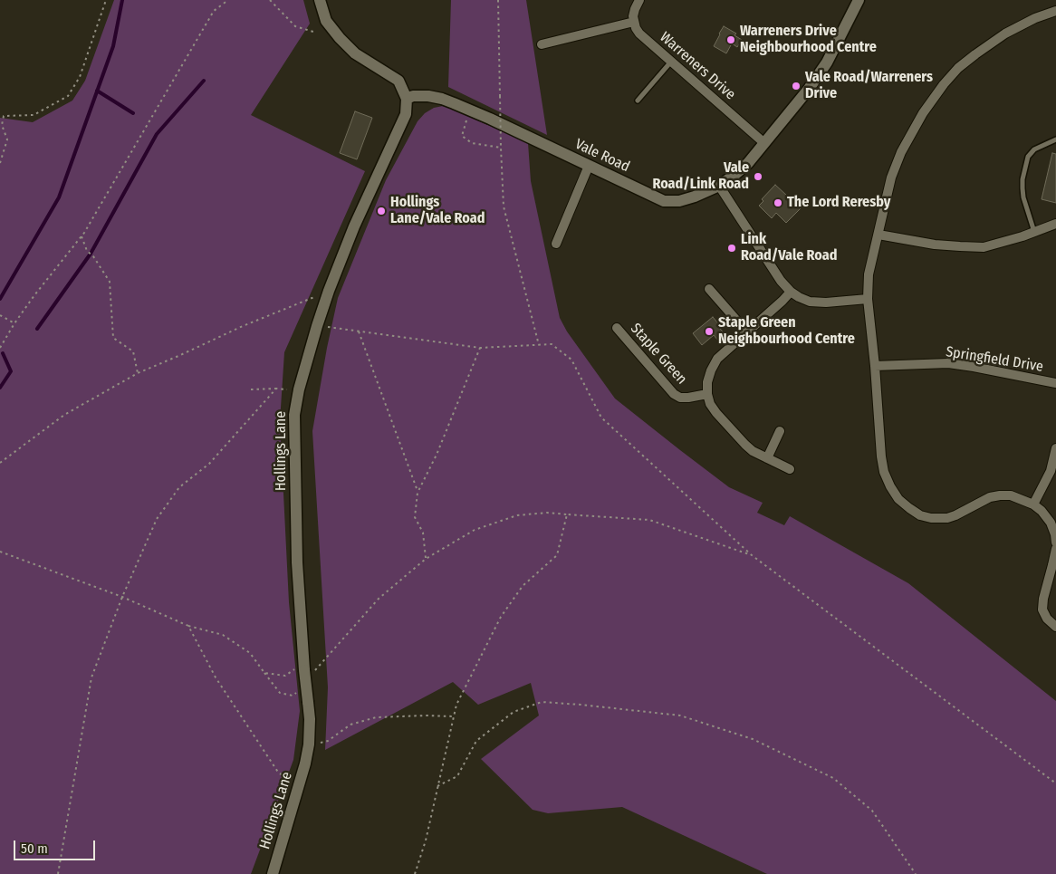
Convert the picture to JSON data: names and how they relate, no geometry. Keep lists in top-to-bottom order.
{
  "streets": {
    "street": [
      "Warreners Drive",
      "Vale Road",
      "Staple Green",
      "Springfield Drive",
      "Hollings Lane"
    ]
  },
  "crossings": [
    ["Warreners Drive", "Vale Road"],
    ["Vale Road", "Hollings Lane"]
  ],
  "places": [
    "Warreners Drive Neighbourhood Centre",
    "Vale Road/Warreners Drive",
    "Vale Road/Link Road",
    "The Lord Reresby",
    "Hollings Lane/Vale Road",
    "Link Road/Vale Road",
    "Staple Green Neighbourhood Centre"
  ],
  "scale_bar": "50 m"
}
